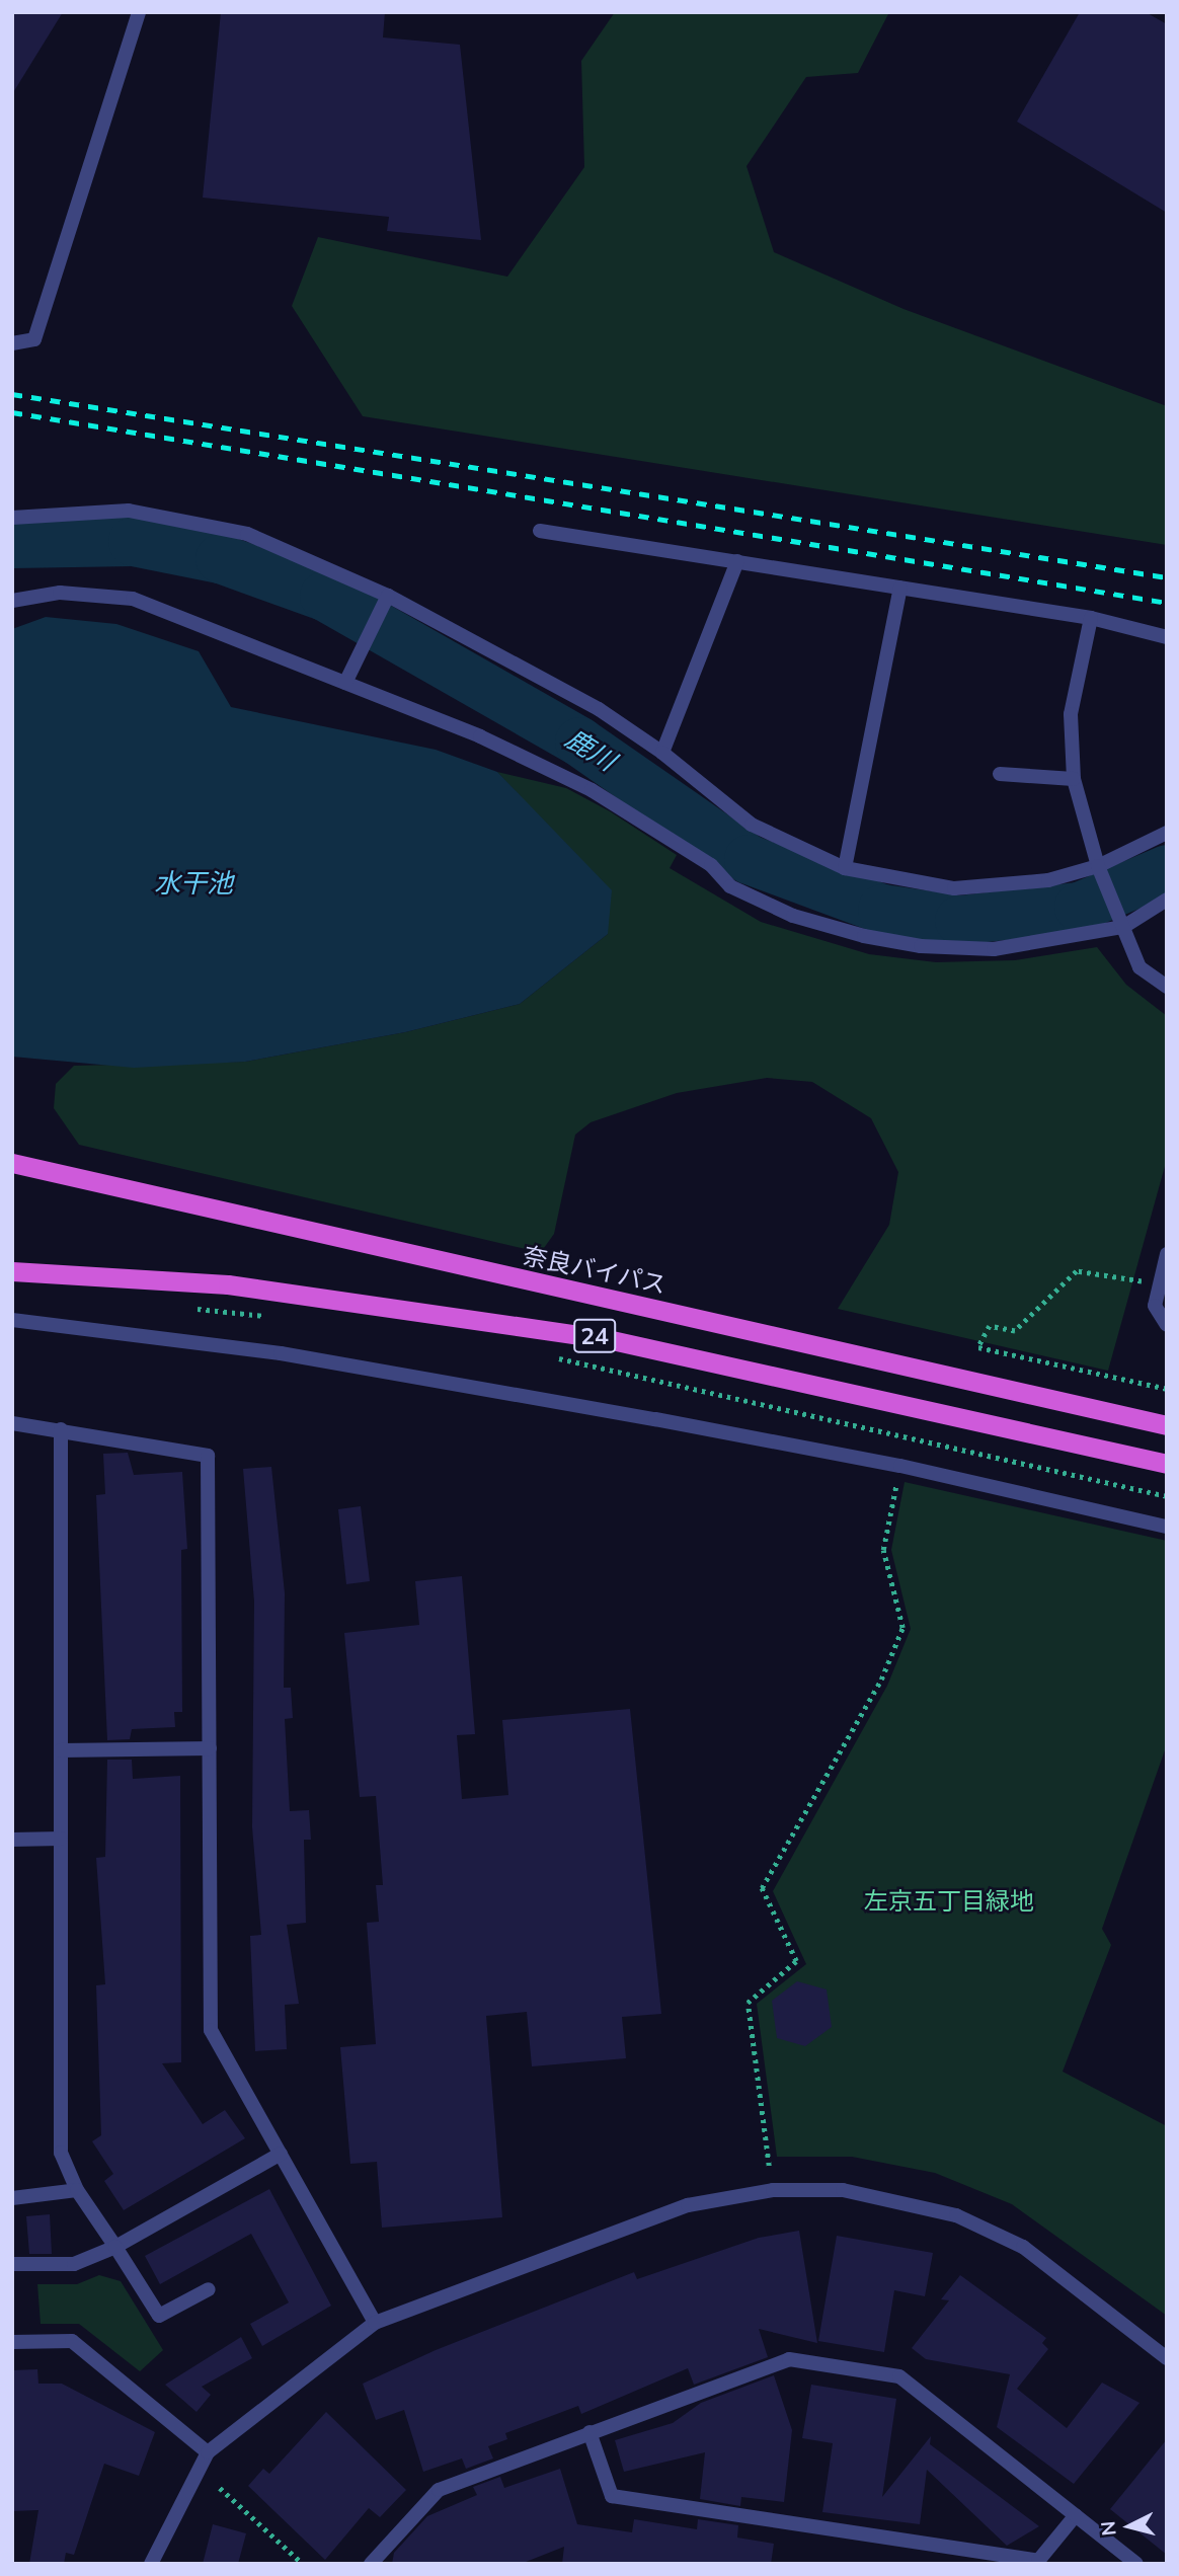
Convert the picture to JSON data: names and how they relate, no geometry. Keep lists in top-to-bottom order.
{
  "streets": {
    "highway": ["奈良バイパス", "24"]
  },
  "water": ["鹿川", "水干池"],
  "parks": ["左京五丁目緑地"],
  "north": "left"
}
